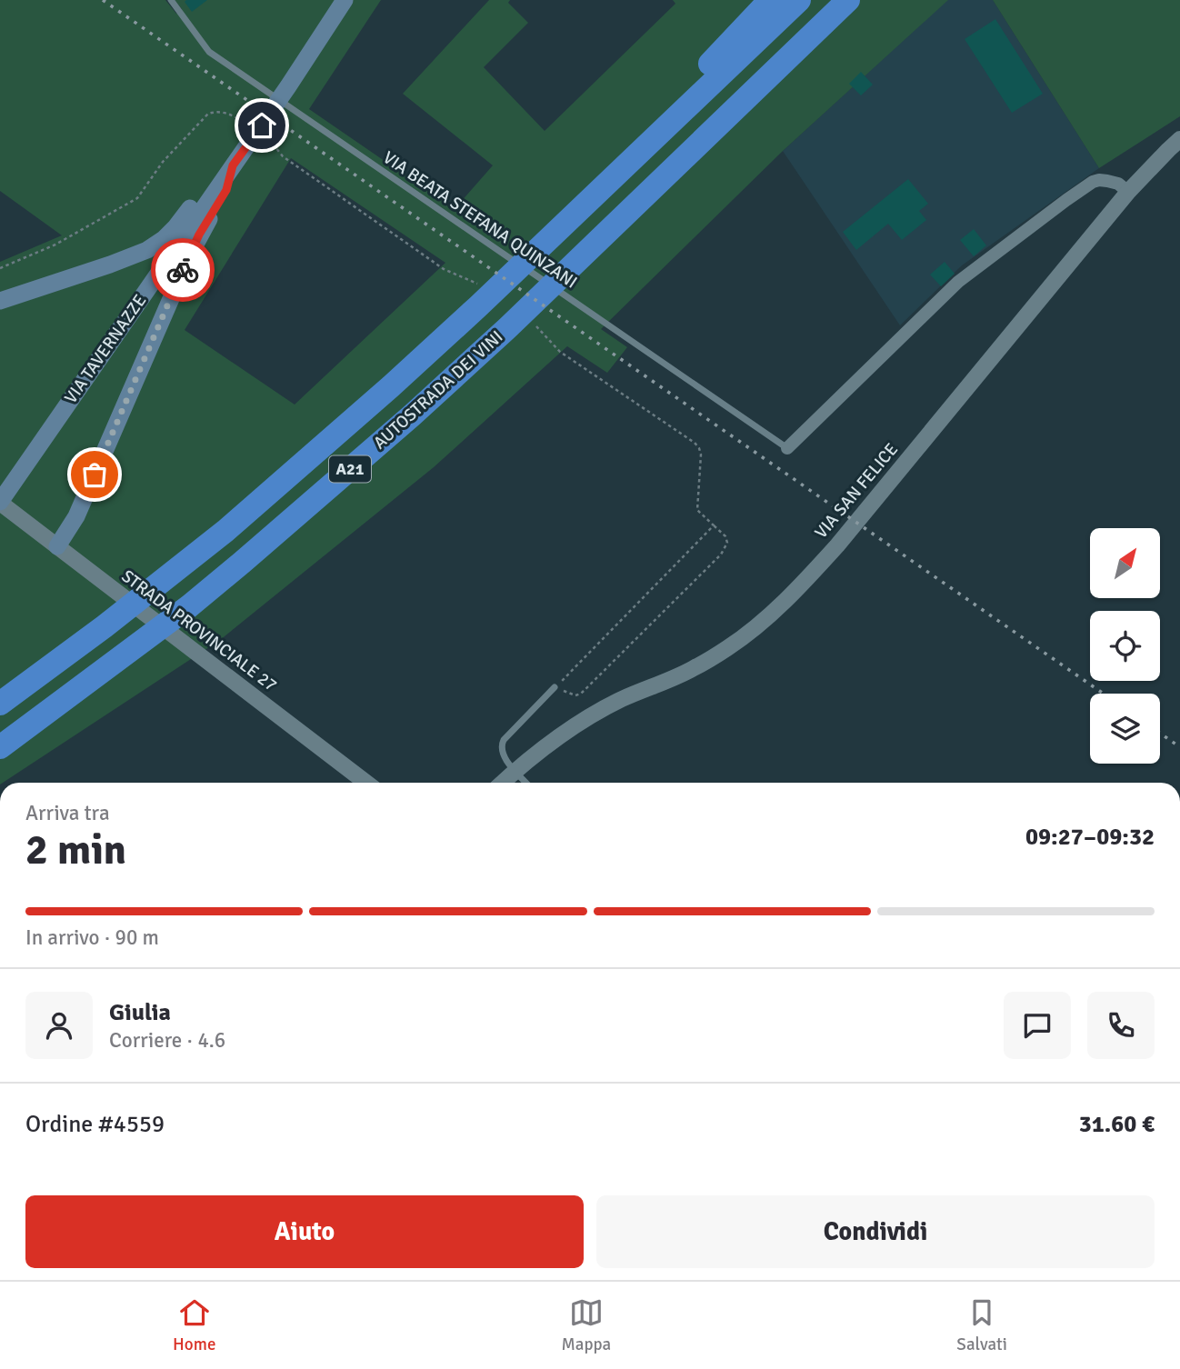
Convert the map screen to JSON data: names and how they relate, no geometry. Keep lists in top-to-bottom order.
{
  "streets": {
    "highway": ["AUTOSTRADA DEI VINI", "A21"],
    "main road": ["VIA TAVERNAZZE"],
    "street": ["VIA SAN FELICE", "STRADA PROVINCIALE 27"],
    "lane": ["VIA BEATA STEFANA QUINZANI"]
  },
  "crossings": [
    ["VIA TAVERNAZZE", "STRADA PROVINCIALE 27"]
  ],
  "north": "top right",
  "page": {
    "heading": ["2 min", "Arriva tra", "09:27–09:32"],
    "panel": [
      "Giulia",
      "Corriere · 4.6",
      "Ordine #4559",
      "31.60 €"
    ],
    "bar": "In arrivo · 90 m",
    "buttons": ["Aiuto", "Condividi"],
    "tabs": ["Home", "Mappa", "Salvati"]
  }
}
